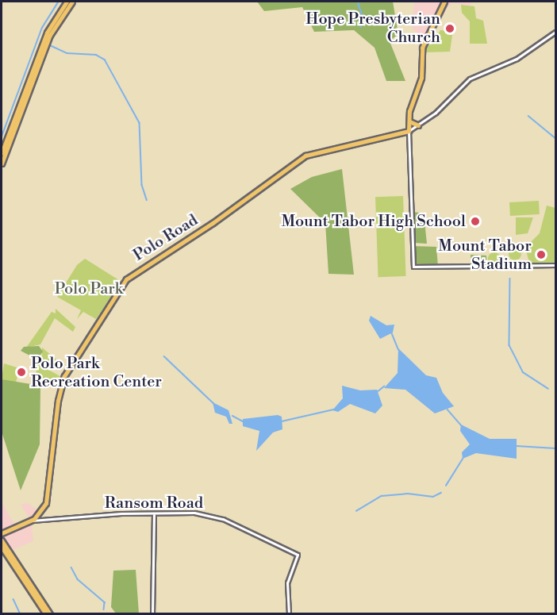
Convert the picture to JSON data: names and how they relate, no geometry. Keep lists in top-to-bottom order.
{
  "streets": {
    "main road": ["Polo Road"],
    "street": ["Ransom Road"]
  },
  "crossings": [
    ["Polo Road", "Ransom Road"]
  ],
  "parks": ["Polo Park"],
  "places": [
    "Hope Presbyterian Church",
    "Mount Tabor High School",
    "Mount Tabor Stadium",
    "Polo Park Recreation Center"
  ]
}
